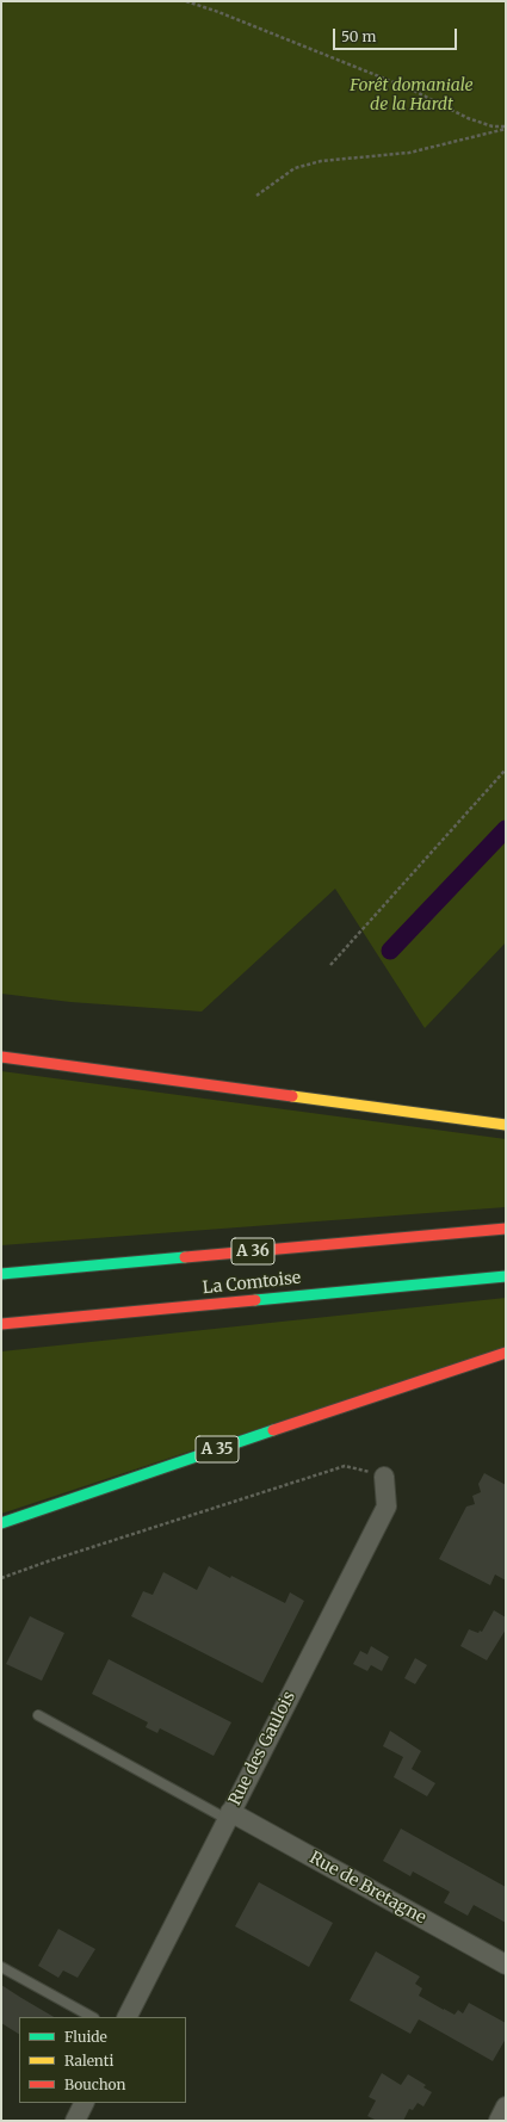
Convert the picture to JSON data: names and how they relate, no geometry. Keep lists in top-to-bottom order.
{
  "streets": {
    "highway": ["A 36", "La Comtoise", "A 35"],
    "street": ["Rue des Gaulois", "Rue de Bretagne"]
  },
  "crossings": [
    ["Rue des Gaulois", "Rue de Bretagne"]
  ],
  "parks": ["Forêt domaniale de la Hardt"],
  "legend": ["Fluide", "Ralenti", "Bouchon"],
  "scale_bar": "50 m"
}
